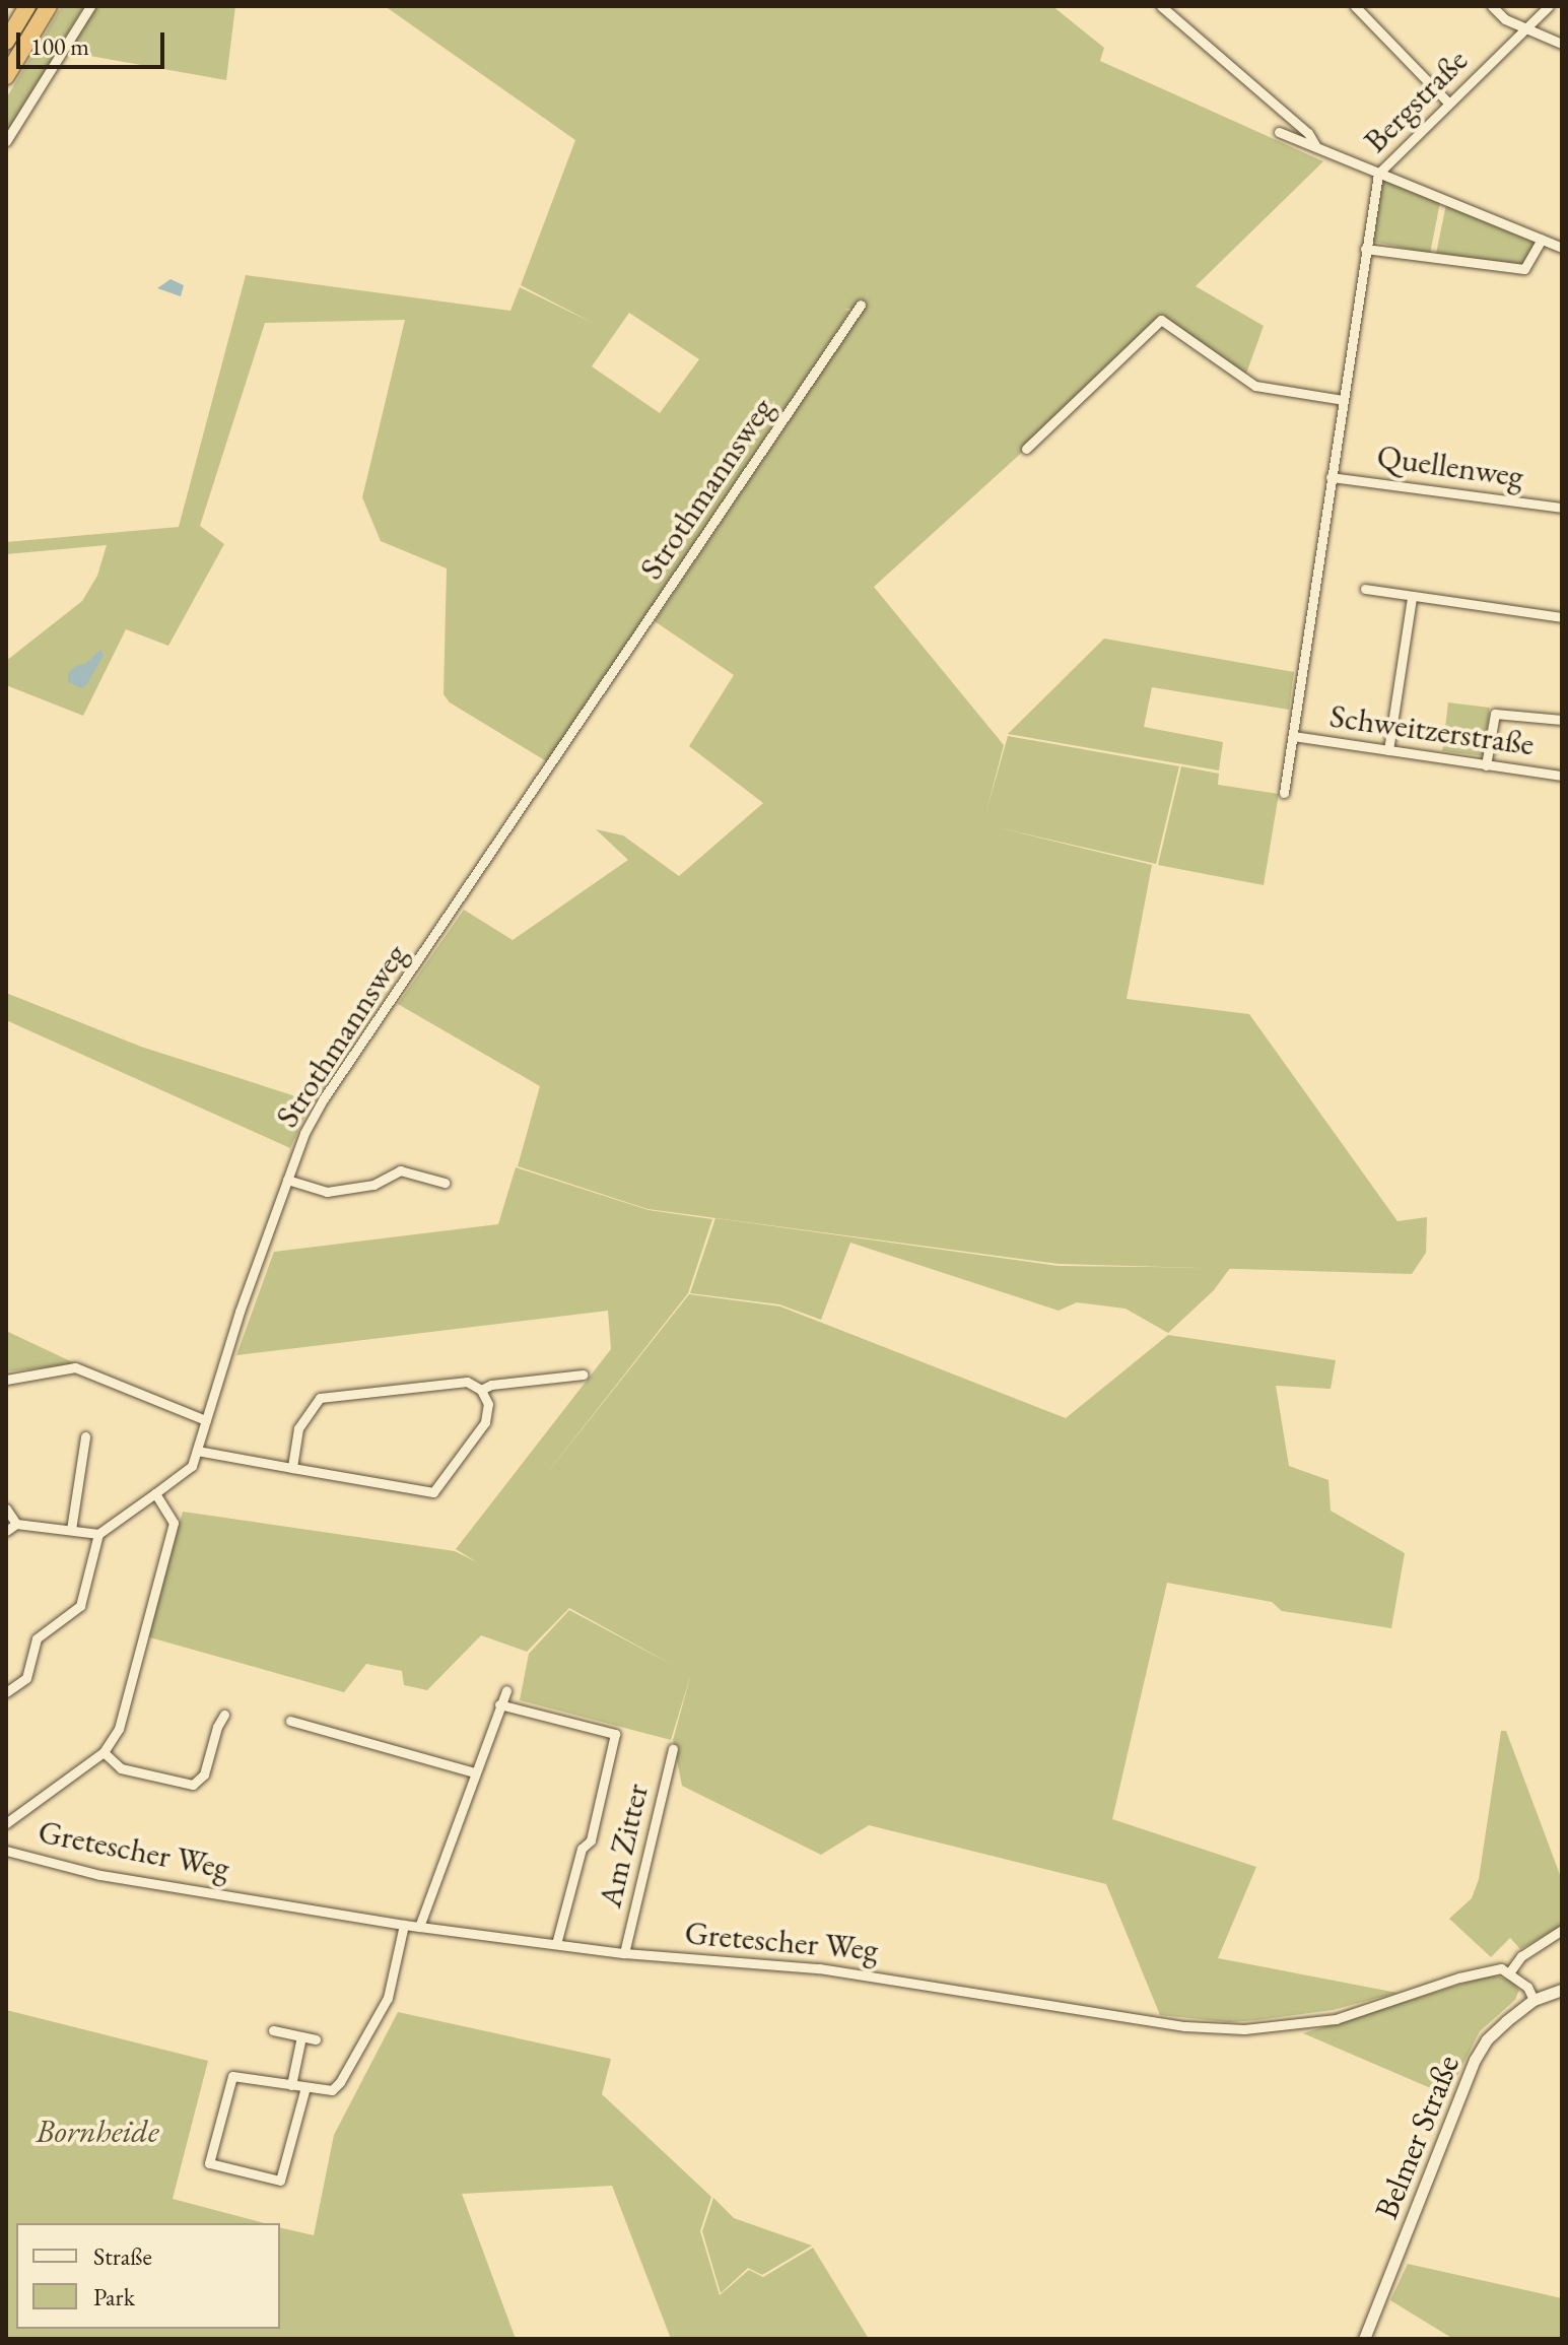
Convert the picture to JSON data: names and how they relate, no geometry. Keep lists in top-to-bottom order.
{
  "streets": {
    "street": [
      "Bergstraße",
      "Quellenweg",
      "Strothmannsweg",
      "Schweitzerstraße",
      "Am Zitter",
      "Gretescher Weg",
      "Belmer Straße"
    ]
  },
  "crossings": [
    ["Bergstraße", "Quellenweg"],
    ["Bergstraße", "Schweitzerstraße"],
    ["Am Zitter", "Gretescher Weg"]
  ],
  "parks": ["Bornheide"],
  "legend": ["Straße", "Park"],
  "scale_bar": "100 m"
}
